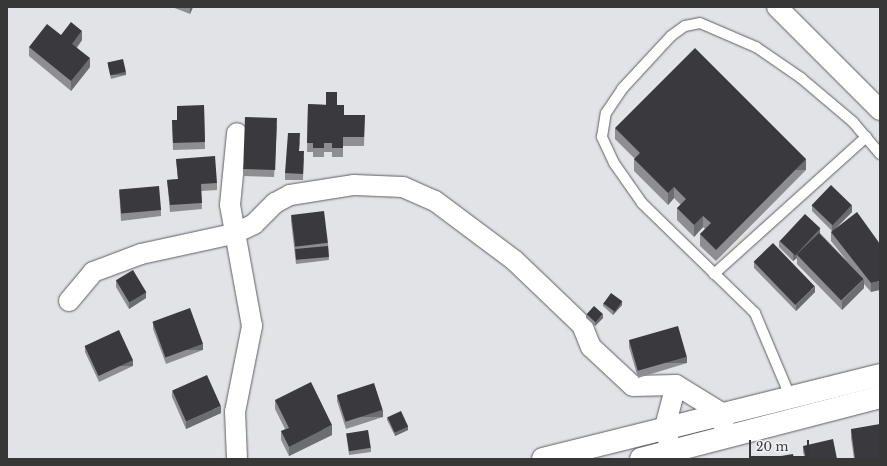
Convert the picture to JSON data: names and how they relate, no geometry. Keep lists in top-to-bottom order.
{
  "scale_bar": "20 m"
}
